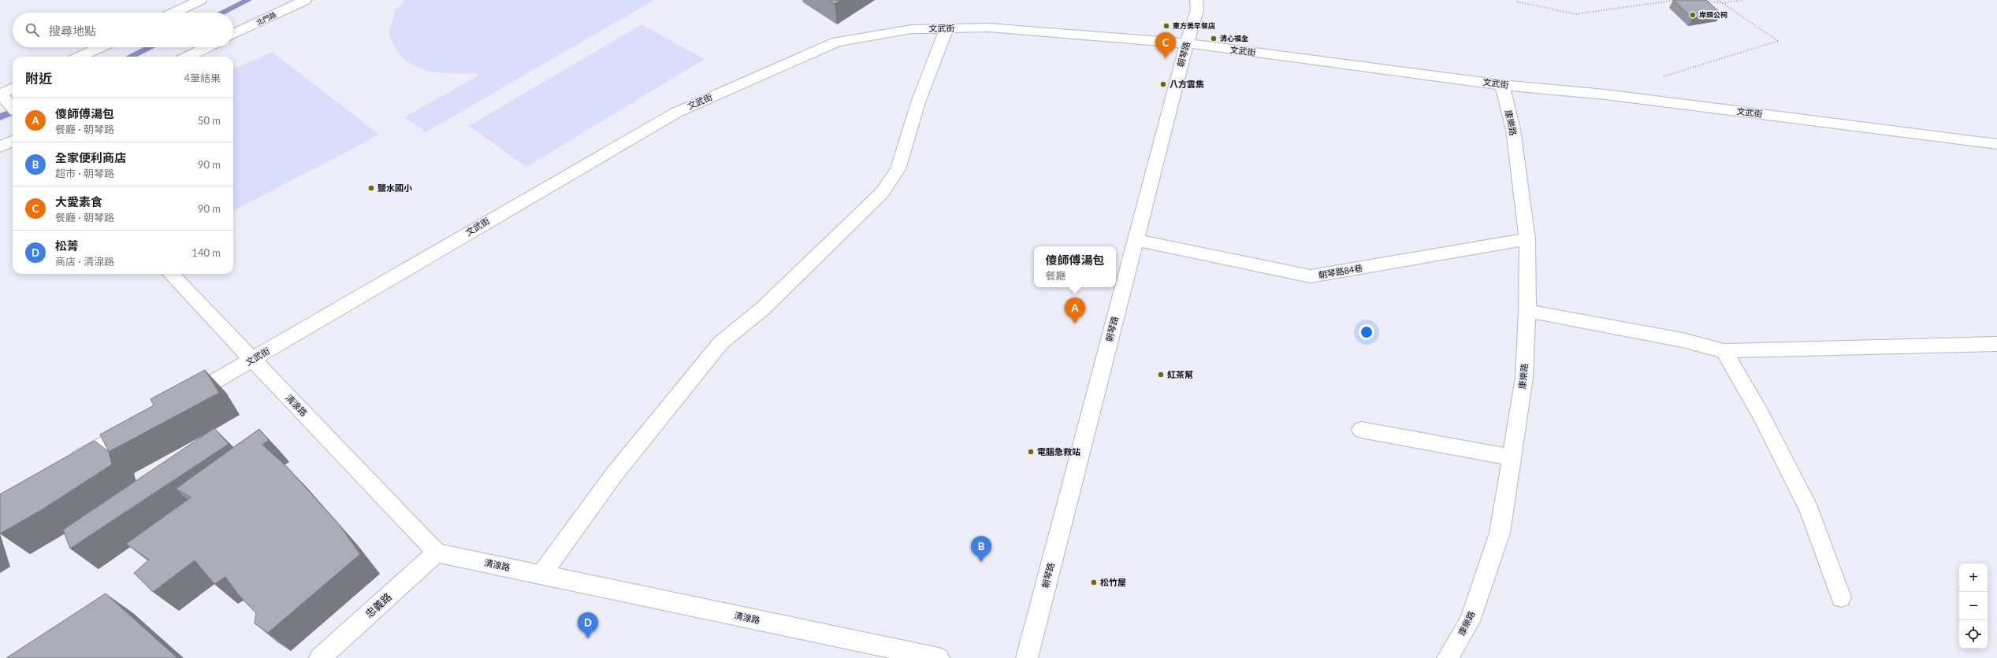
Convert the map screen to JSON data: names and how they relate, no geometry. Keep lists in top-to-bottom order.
{
  "streets": {
    "street": [
      "北門路",
      "文武街",
      "朝琴路",
      "康樂路",
      "朝琴路84巷",
      "清湶路",
      "忠義路"
    ]
  },
  "crossings": [
    ["文武街", "朝琴路"],
    ["文武街", "康樂路"],
    ["文武街", "清湶路"],
    ["朝琴路", "朝琴路84巷"],
    ["康樂路", "朝琴路84巷"],
    ["清湶路", "忠義路"]
  ],
  "places": [
    "岸頭公祠",
    "東方美早餐店",
    "清心福全",
    "八方雲集",
    "鹽水國小",
    "紅茶幫",
    "電腦急救站",
    "松竹屋"
  ],
  "page": {
    "search": "搜尋地點",
    "pins": [
      "C",
      "A",
      "B",
      "D"
    ],
    "heading": ["附近", "4筆結果"],
    "list": [
      {
        "mark": "A",
        "name": "傻師傅湯包",
        "note": "餐廳 · 朝琴路",
        "value": "50 m"
      },
      {
        "mark": "B",
        "name": "全家便利商店",
        "note": "超市 · 朝琴路",
        "value": "90 m"
      },
      {
        "mark": "C",
        "name": "大愛素食",
        "note": "餐廳 · 朝琴路",
        "value": "90 m"
      },
      {
        "mark": "D",
        "name": "松菁",
        "note": "商店 · 清湶路",
        "value": "140 m"
      }
    ],
    "popup": ["傻師傅湯包", "餐廳"],
    "map_buttons": ["+", "−"]
  }
}
